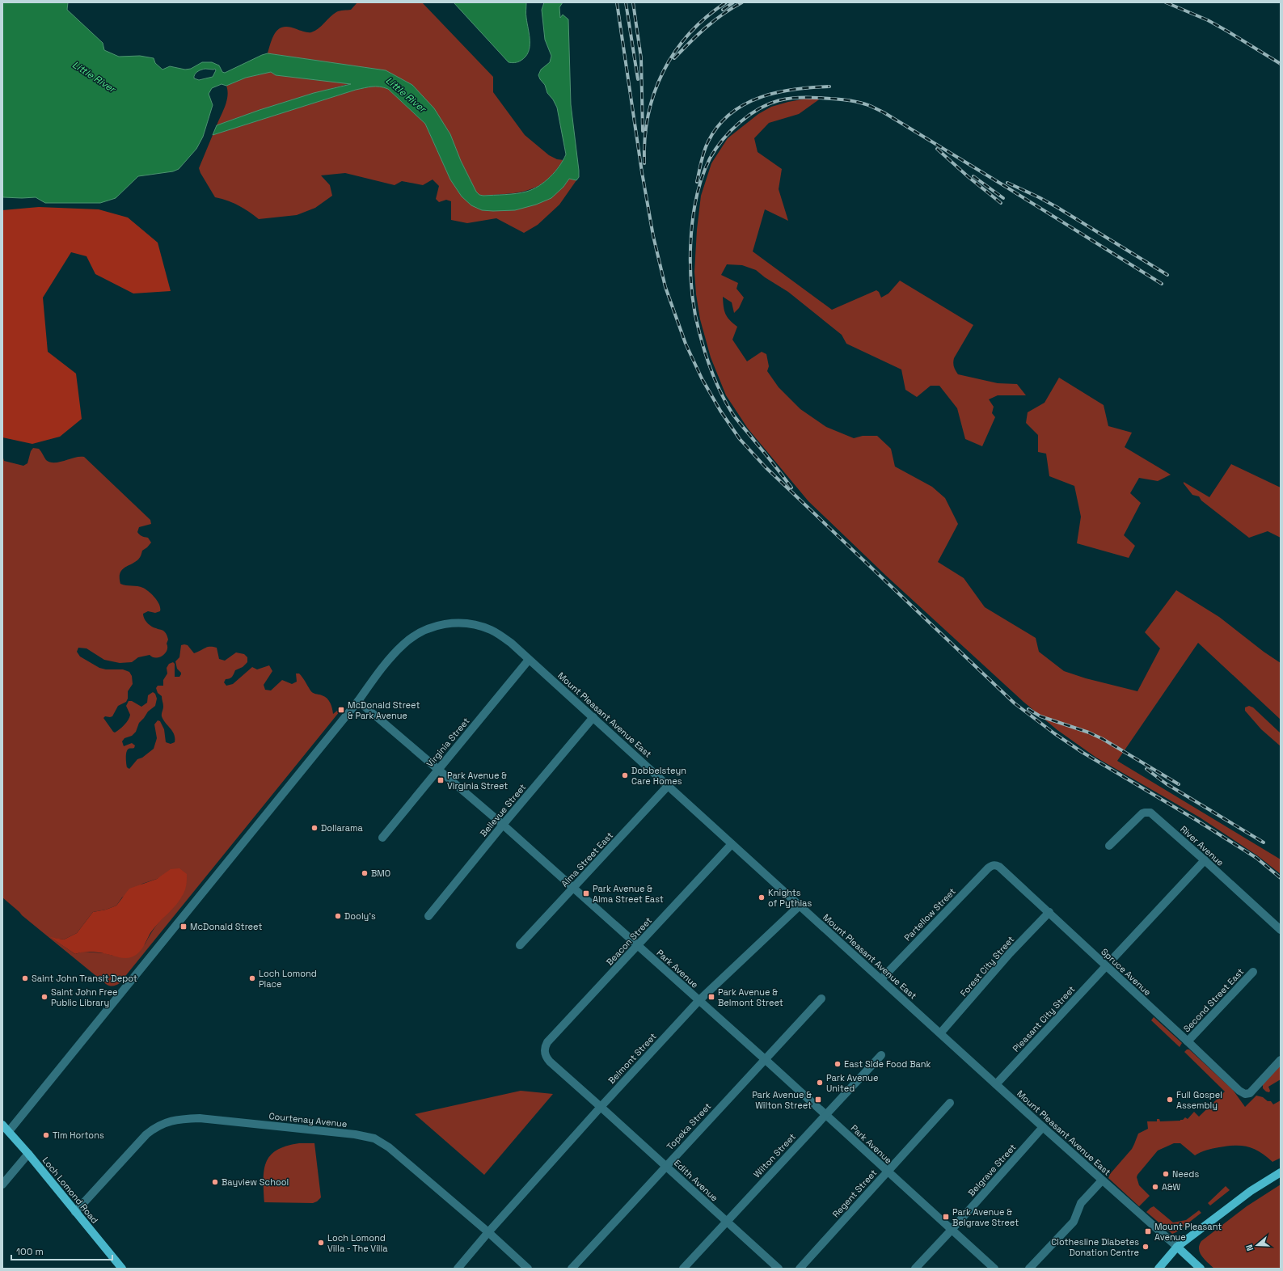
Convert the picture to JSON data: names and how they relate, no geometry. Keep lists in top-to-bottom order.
{
  "streets": {
    "main road": ["Loch Lomond Road"],
    "street": [
      "Mount Pleasant Avenue East",
      "Virginia Street",
      "Bellevue Street",
      "River Avenue",
      "Alma Street East",
      "Partellow Street",
      "Beacon Street",
      "Forest City Street",
      "Park Avenue",
      "Spruce Avenue",
      "Second Street East",
      "Pleasant City Street",
      "Belmont Street",
      "Courtenay Avenue",
      "Topeka Street",
      "Wilton Street",
      "Belgrave Street",
      "Edith Avenue",
      "Regent Street"
    ]
  },
  "crossings": [
    ["Mount Pleasant Avenue East", "Virginia Street"],
    ["Mount Pleasant Avenue East", "Bellevue Street"],
    ["Mount Pleasant Avenue East", "Alma Street East"],
    ["Mount Pleasant Avenue East", "Partellow Street"],
    ["Mount Pleasant Avenue East", "Beacon Street"],
    ["Mount Pleasant Avenue East", "Forest City Street"],
    ["Mount Pleasant Avenue East", "Park Avenue"],
    ["Mount Pleasant Avenue East", "Pleasant City Street"],
    ["Mount Pleasant Avenue East", "Belmont Street"],
    ["Mount Pleasant Avenue East", "Belgrave Street"],
    ["Virginia Street", "Park Avenue"],
    ["Bellevue Street", "Park Avenue"],
    ["Alma Street East", "Park Avenue"],
    ["Partellow Street", "Spruce Avenue"],
    ["Beacon Street", "Park Avenue"],
    ["Beacon Street", "Edith Avenue"],
    ["Forest City Street", "Spruce Avenue"],
    ["Park Avenue", "Belmont Street"],
    ["Park Avenue", "Topeka Street"],
    ["Park Avenue", "Wilton Street"],
    ["Park Avenue", "Belgrave Street"],
    ["Park Avenue", "Regent Street"],
    ["Spruce Avenue", "Second Street East"],
    ["Spruce Avenue", "Pleasant City Street"],
    ["Belmont Street", "Courtenay Avenue"],
    ["Belmont Street", "Edith Avenue"],
    ["Courtenay Avenue", "Loch Lomond Road"],
    ["Topeka Street", "Edith Avenue"],
    ["Wilton Street", "Edith Avenue"]
  ],
  "water": ["Little River"],
  "places": {
    "transit": [
      "McDonald Street & Park Avenue",
      "Park Avenue & Virginia Street",
      "Park Avenue & Alma Street East",
      "McDonald Street",
      "Park Avenue & Belmont Street",
      "Park Avenue & Wilton Street",
      "Park Avenue & Belgrave Street",
      "Mount Pleasant Avenue"
    ],
    "other": [
      "Dobbelsteyn Care Homes",
      "Dollarama",
      "BMO",
      "Knights of Pythias",
      "Dooly's",
      "Saint John Transit Depot",
      "Loch Lomond Place",
      "Saint John Free Public Library",
      "East Side Food Bank",
      "Park Avenue United",
      "Full Gospel Assembly",
      "Tim Hortons",
      "Needs",
      "Bayview School",
      "A&W",
      "Loch Lomond Villa - The Villa",
      "Clothesline Diabetes Donation Centre"
    ]
  },
  "scale_bar": "100 m",
  "north": "left"
}
